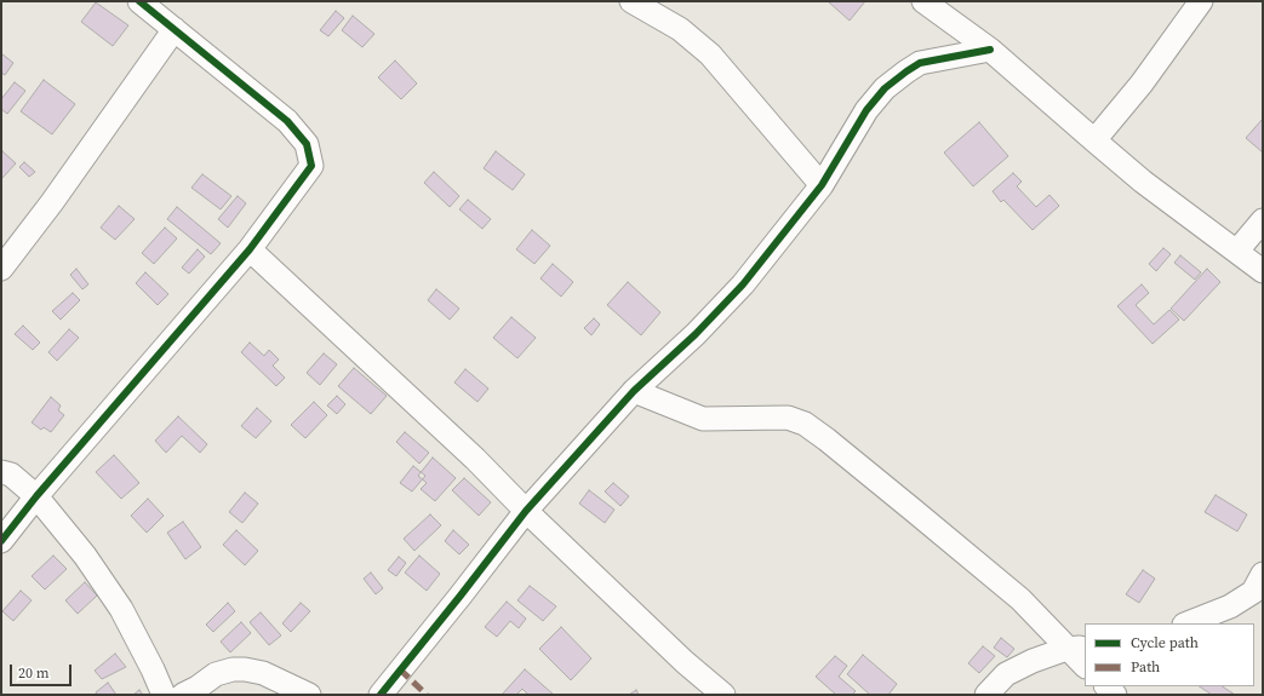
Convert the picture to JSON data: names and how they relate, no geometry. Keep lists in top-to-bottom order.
{
  "legend": ["Cycle path", "Path"],
  "scale_bar": "20 m"
}
